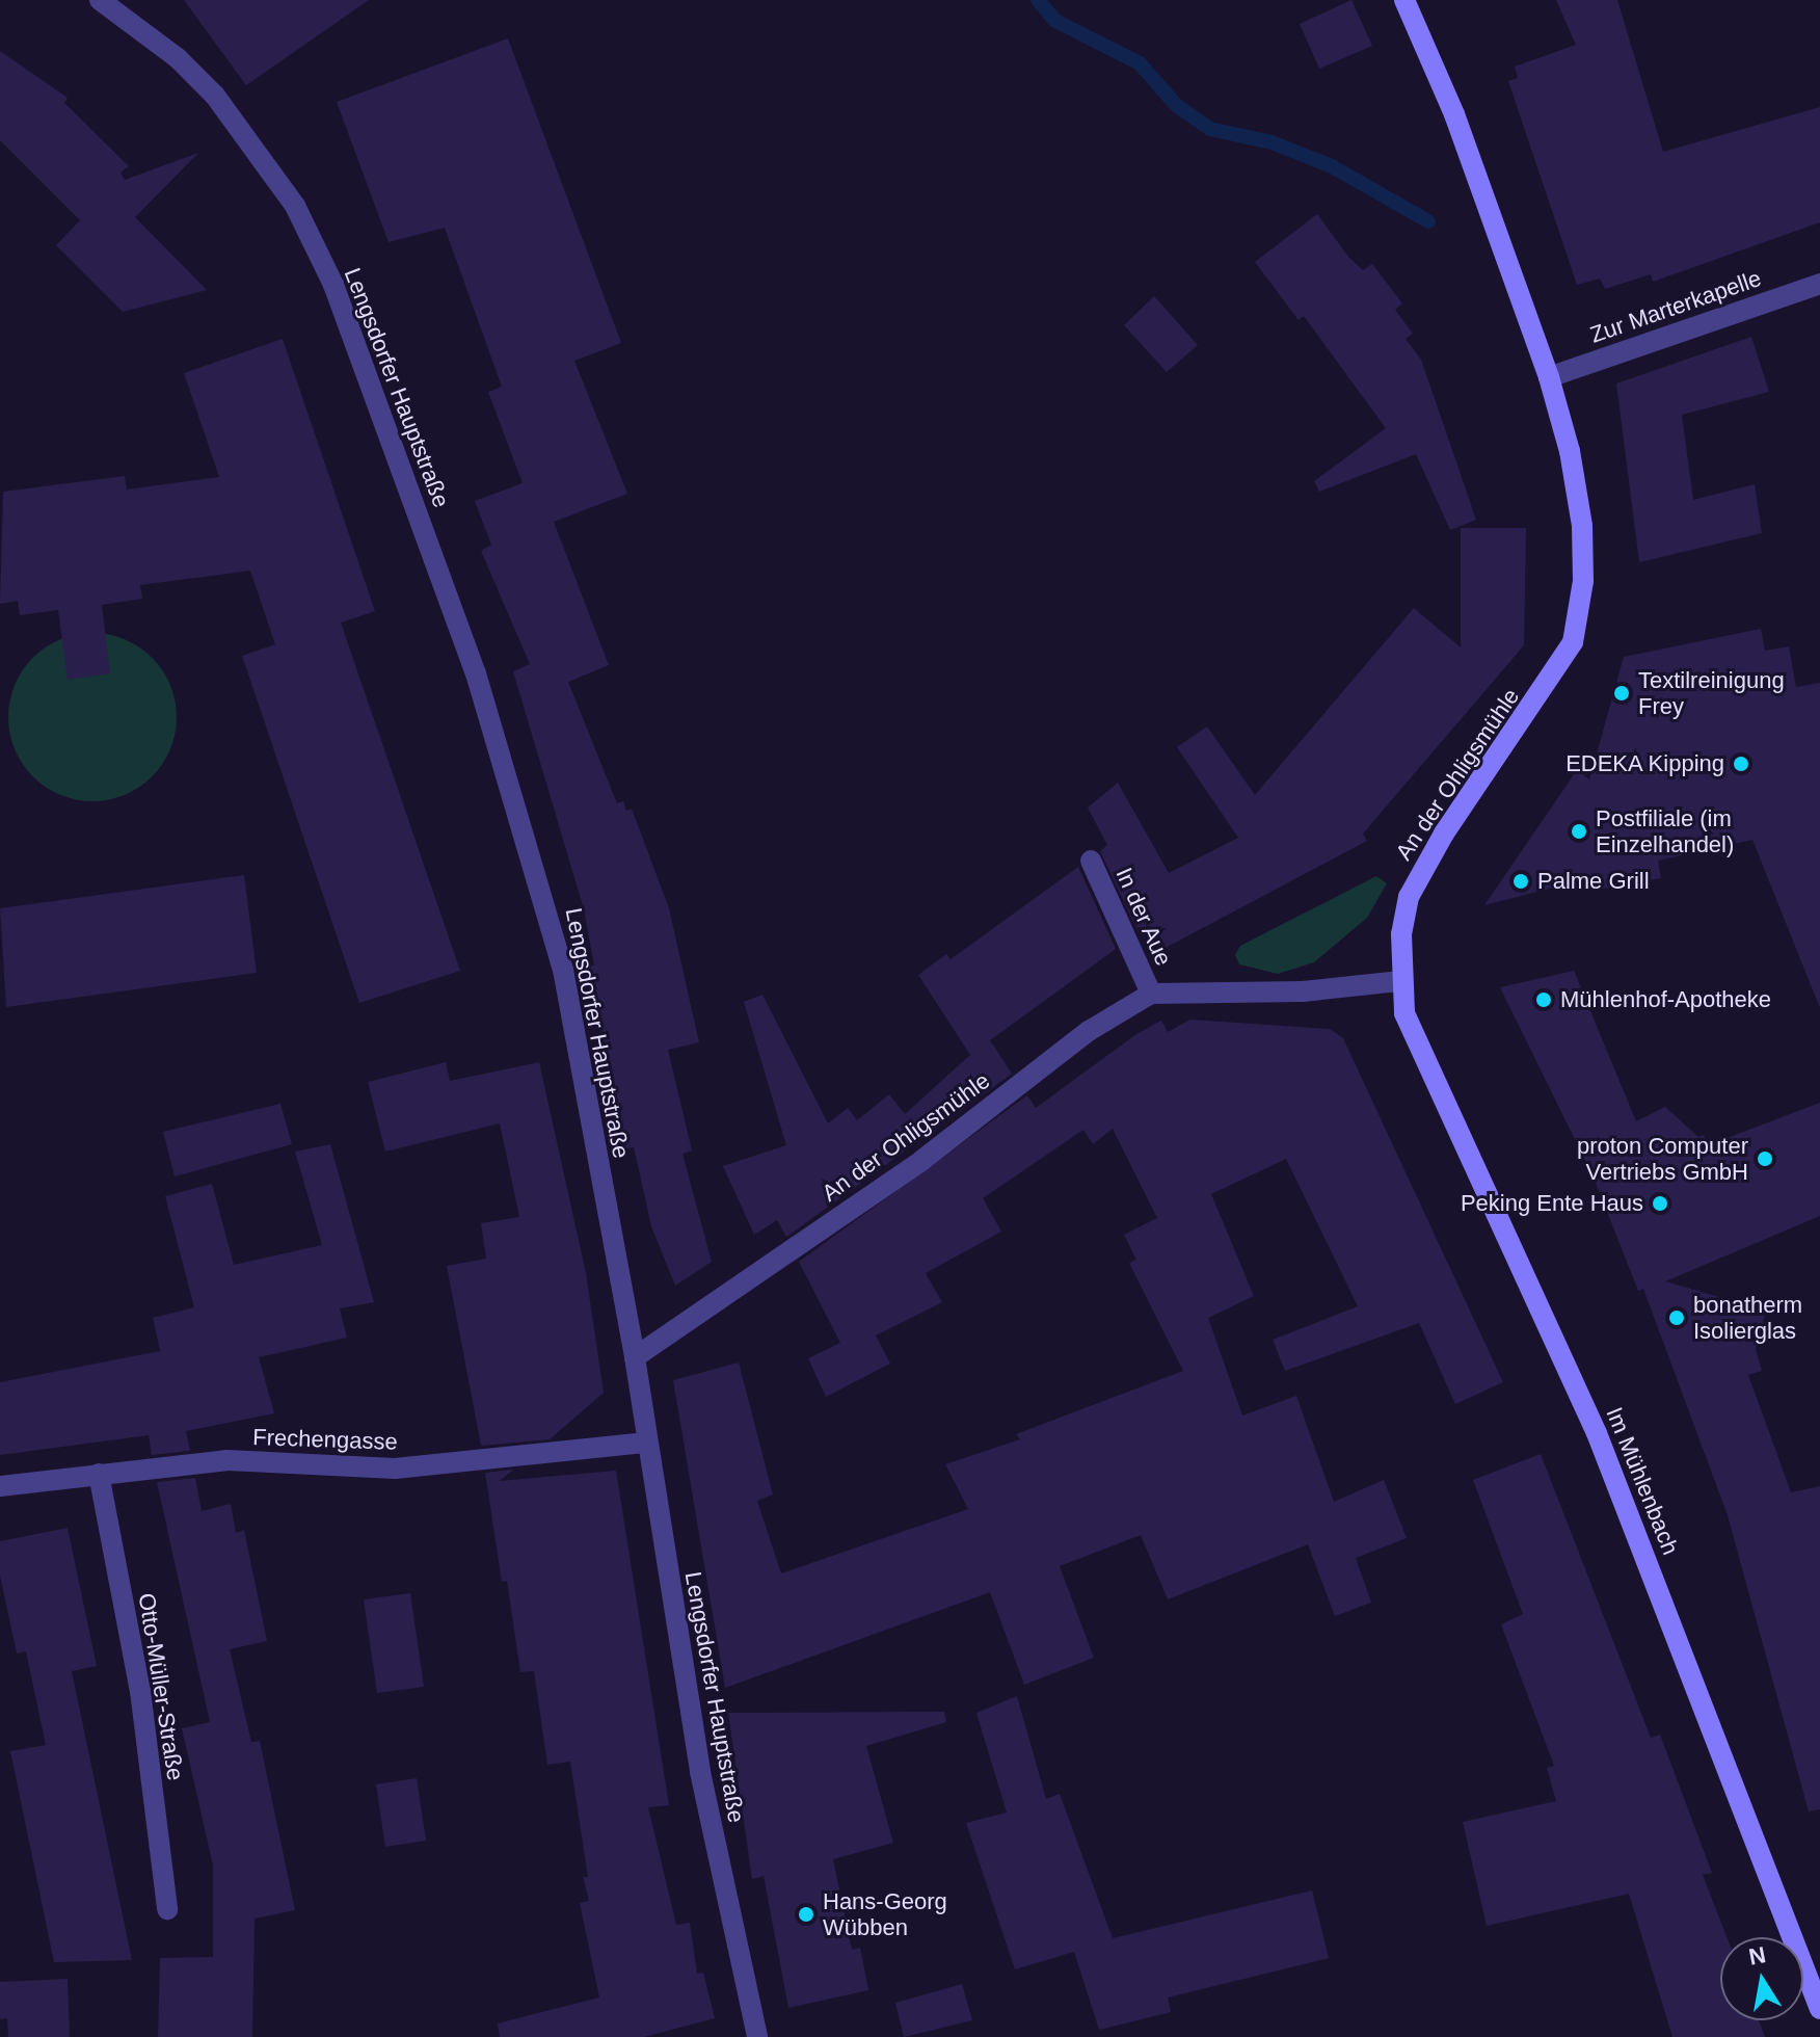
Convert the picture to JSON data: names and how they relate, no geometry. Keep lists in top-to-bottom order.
{
  "streets": {
    "street": [
      "Zur Marterkapelle",
      "Lengsdorfer Hauptstraße",
      "An der Ohligsmühle",
      "In der Aue",
      "Frechengasse",
      "Im Mühlenbach",
      "Otto-Müller-Straße"
    ]
  },
  "crossings": [
    ["Zur Marterkapelle", "An der Ohligsmühle"],
    ["Lengsdorfer Hauptstraße", "An der Ohligsmühle"],
    ["Lengsdorfer Hauptstraße", "Frechengasse"],
    ["An der Ohligsmühle", "In der Aue"],
    ["An der Ohligsmühle", "Im Mühlenbach"],
    ["Frechengasse", "Otto-Müller-Straße"]
  ],
  "places": [
    "Textilreinigung Frey",
    "EDEKA Kipping",
    "Postfiliale (im Einzelhandel)",
    "Palme Grill",
    "Mühlenhof-Apotheke",
    "proton Computer Vertriebs GmbH",
    "Peking Ente Haus",
    "bonatherm Isolierglas",
    "Hans-Georg Wübben"
  ],
  "north": "top"
}
